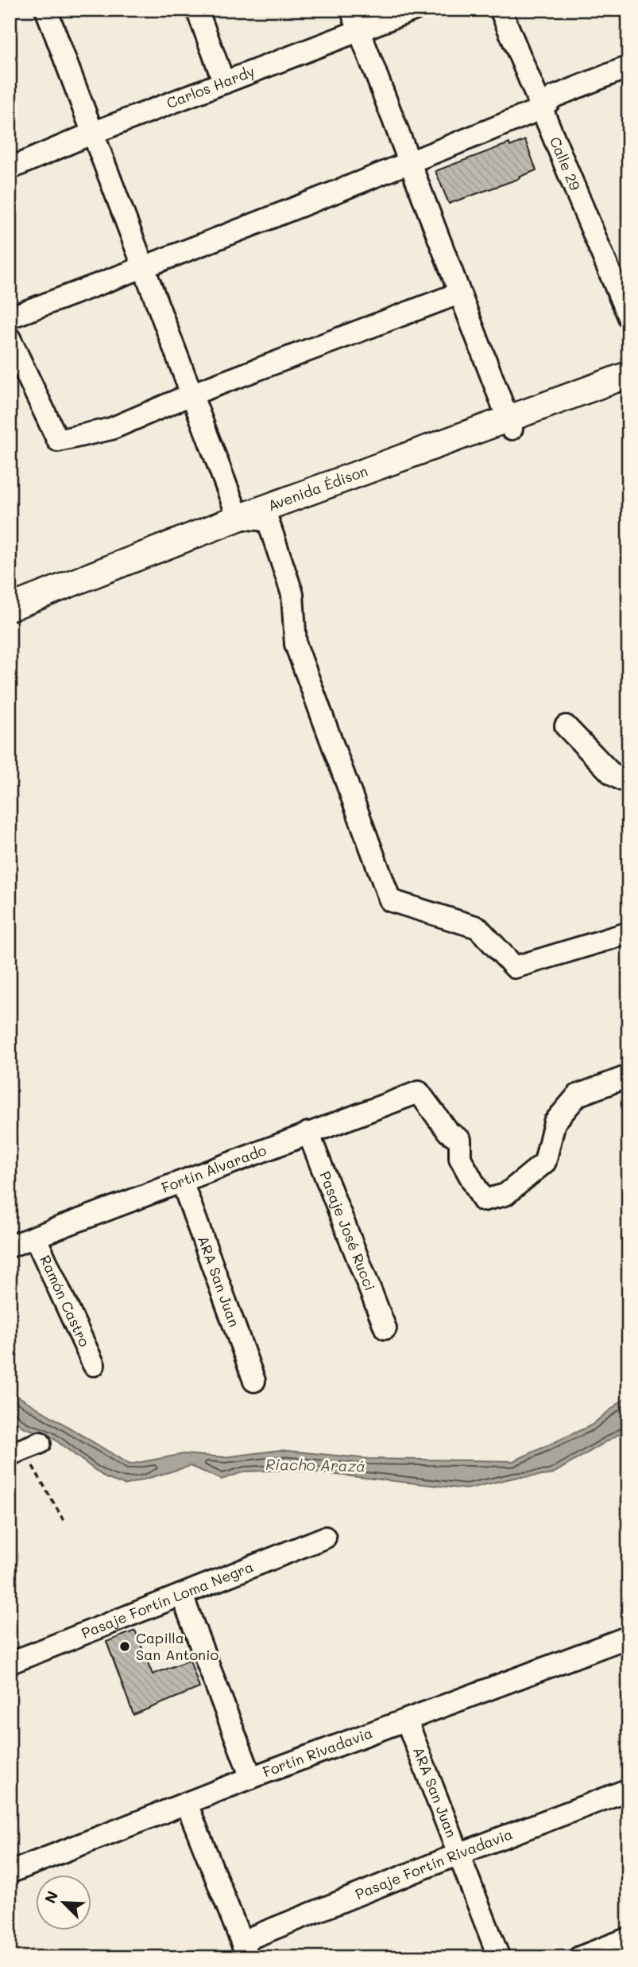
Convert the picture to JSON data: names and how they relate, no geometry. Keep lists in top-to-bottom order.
{
  "streets": {
    "main road": ["Avenida Édison"],
    "street": [
      "Carlos Hardy",
      "Calle 29",
      "Fortín Alvarado",
      "Pasaje José Rucci",
      "ARA San Juan",
      "Ramón Castro",
      "Pasaje Fortín Loma Negra",
      "Fortín Rivadavia",
      "Pasaje Fortín Rivadavia"
    ]
  },
  "crossings": [
    ["Fortín Alvarado", "Pasaje José Rucci"],
    ["Fortín Alvarado", "ARA San Juan"],
    ["Fortín Alvarado", "Ramón Castro"],
    ["ARA San Juan", "Fortín Rivadavia"],
    ["ARA San Juan", "Pasaje Fortín Rivadavia"]
  ],
  "water": ["Riacho Arazá"],
  "places": ["Capilla San Antonio"],
  "north": "top left"
}
